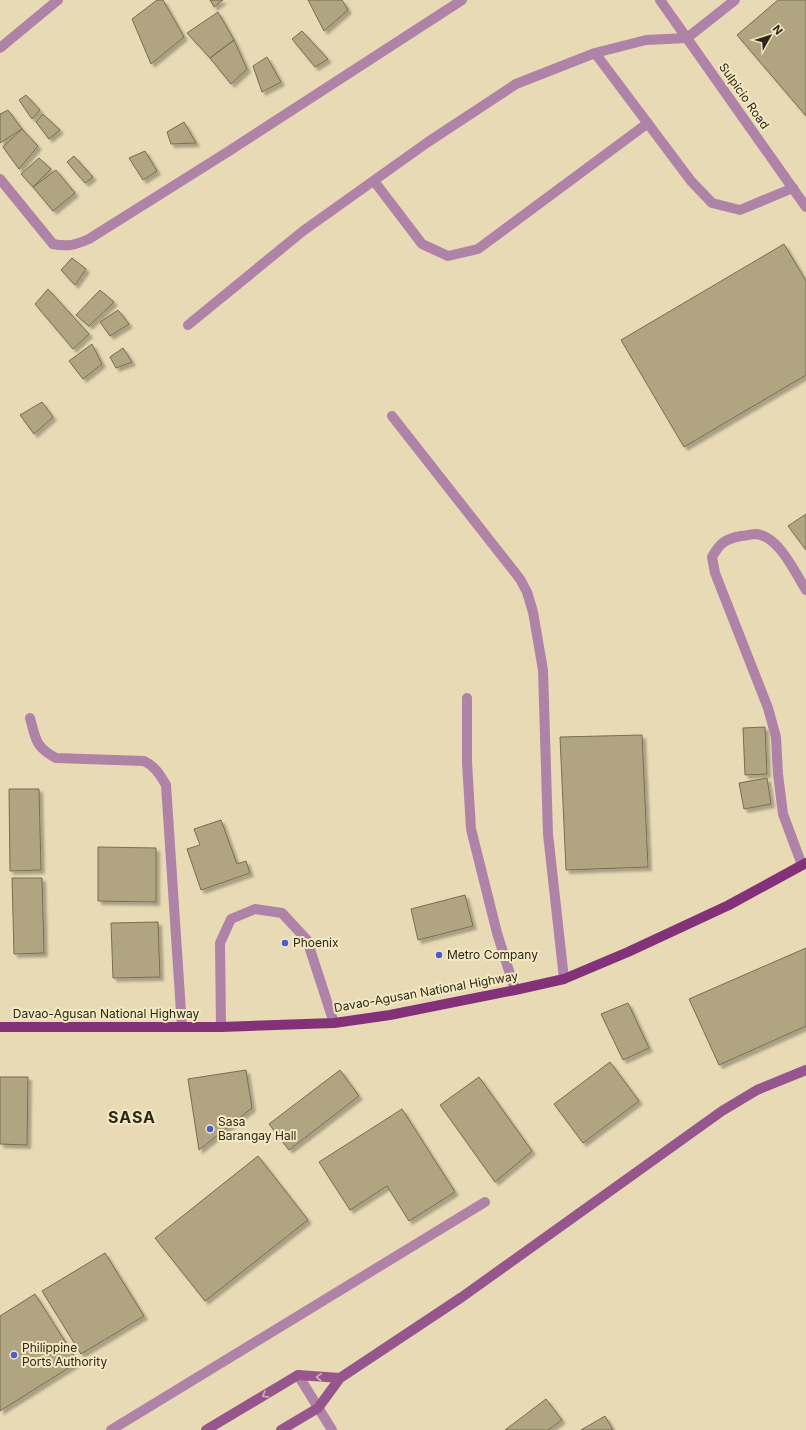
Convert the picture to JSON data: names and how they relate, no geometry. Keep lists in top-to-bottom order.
{
  "streets": {
    "main road": ["Davao-Agusan National Highway"],
    "street": ["Sulpicio Road"]
  },
  "districts": ["SASA"],
  "places": [
    "Phoenix",
    "Metro Company",
    "Sasa Barangay Hall",
    "Philippine Ports Authority"
  ],
  "north": "top right"
}
